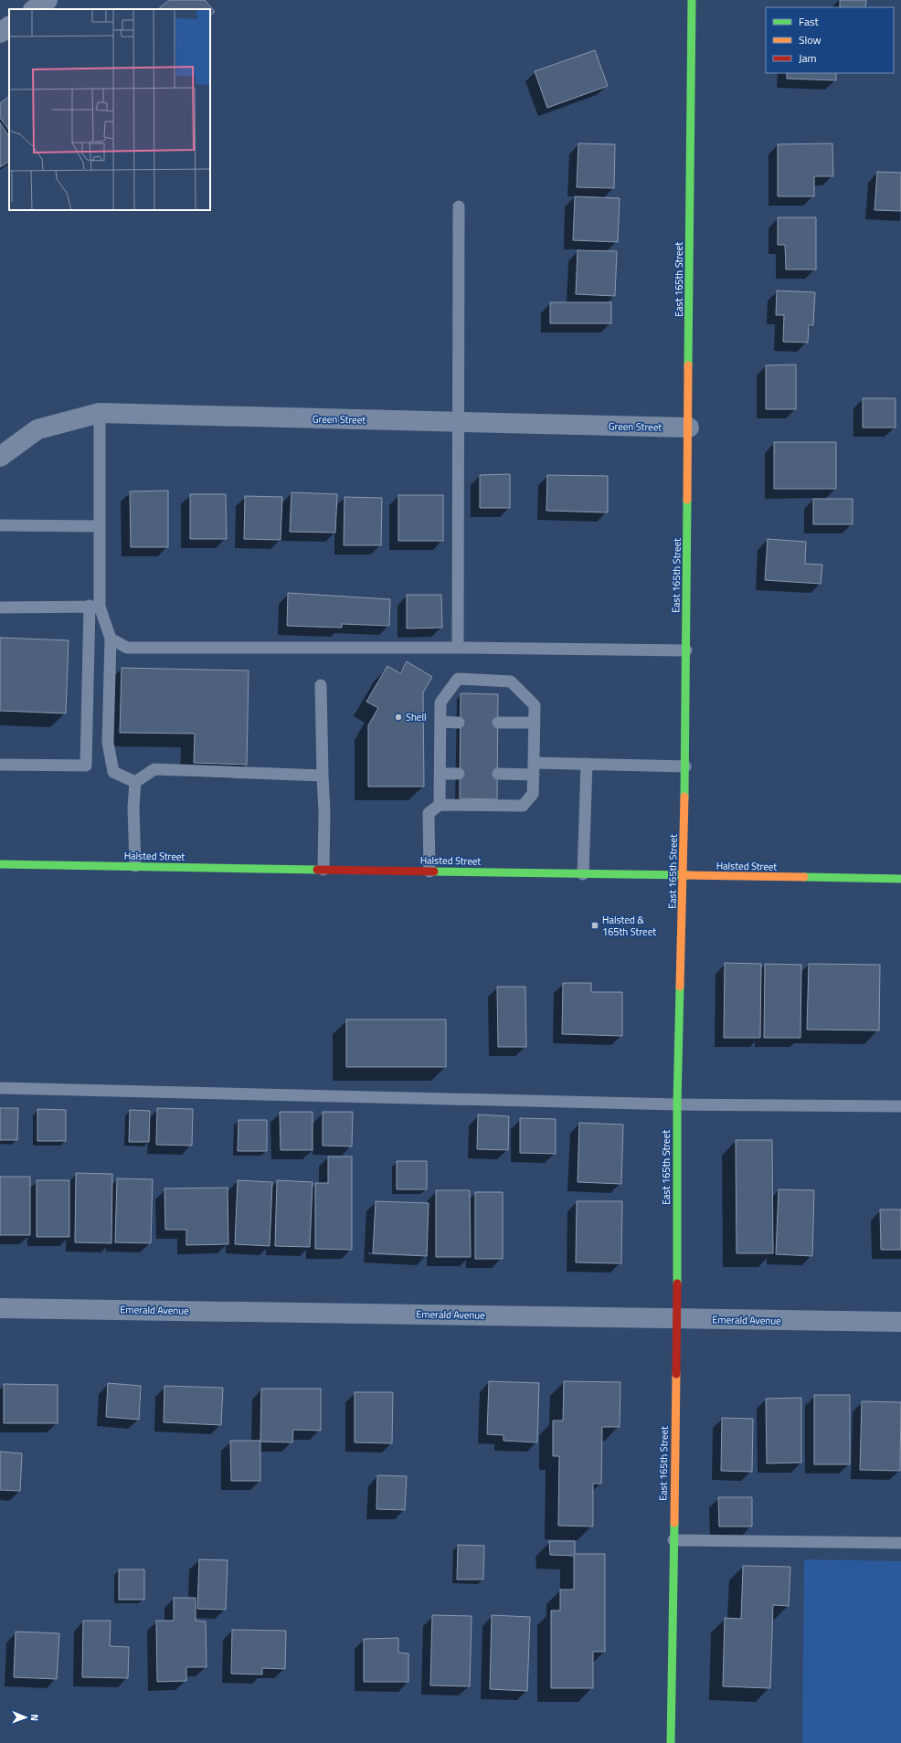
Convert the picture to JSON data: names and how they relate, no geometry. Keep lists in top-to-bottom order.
{
  "streets": {
    "street": [
      "East 165th Street",
      "Green Street",
      "Halsted Street",
      "Emerald Avenue"
    ]
  },
  "crossings": [
    ["East 165th Street", "Green Street"],
    ["East 165th Street", "Halsted Street"],
    ["East 165th Street", "Emerald Avenue"]
  ],
  "places": {
    "other": ["Shell"],
    "transit": ["Halsted & 165th Street"]
  },
  "legend": ["Fast", "Slow", "Jam"],
  "north": "right"
}
